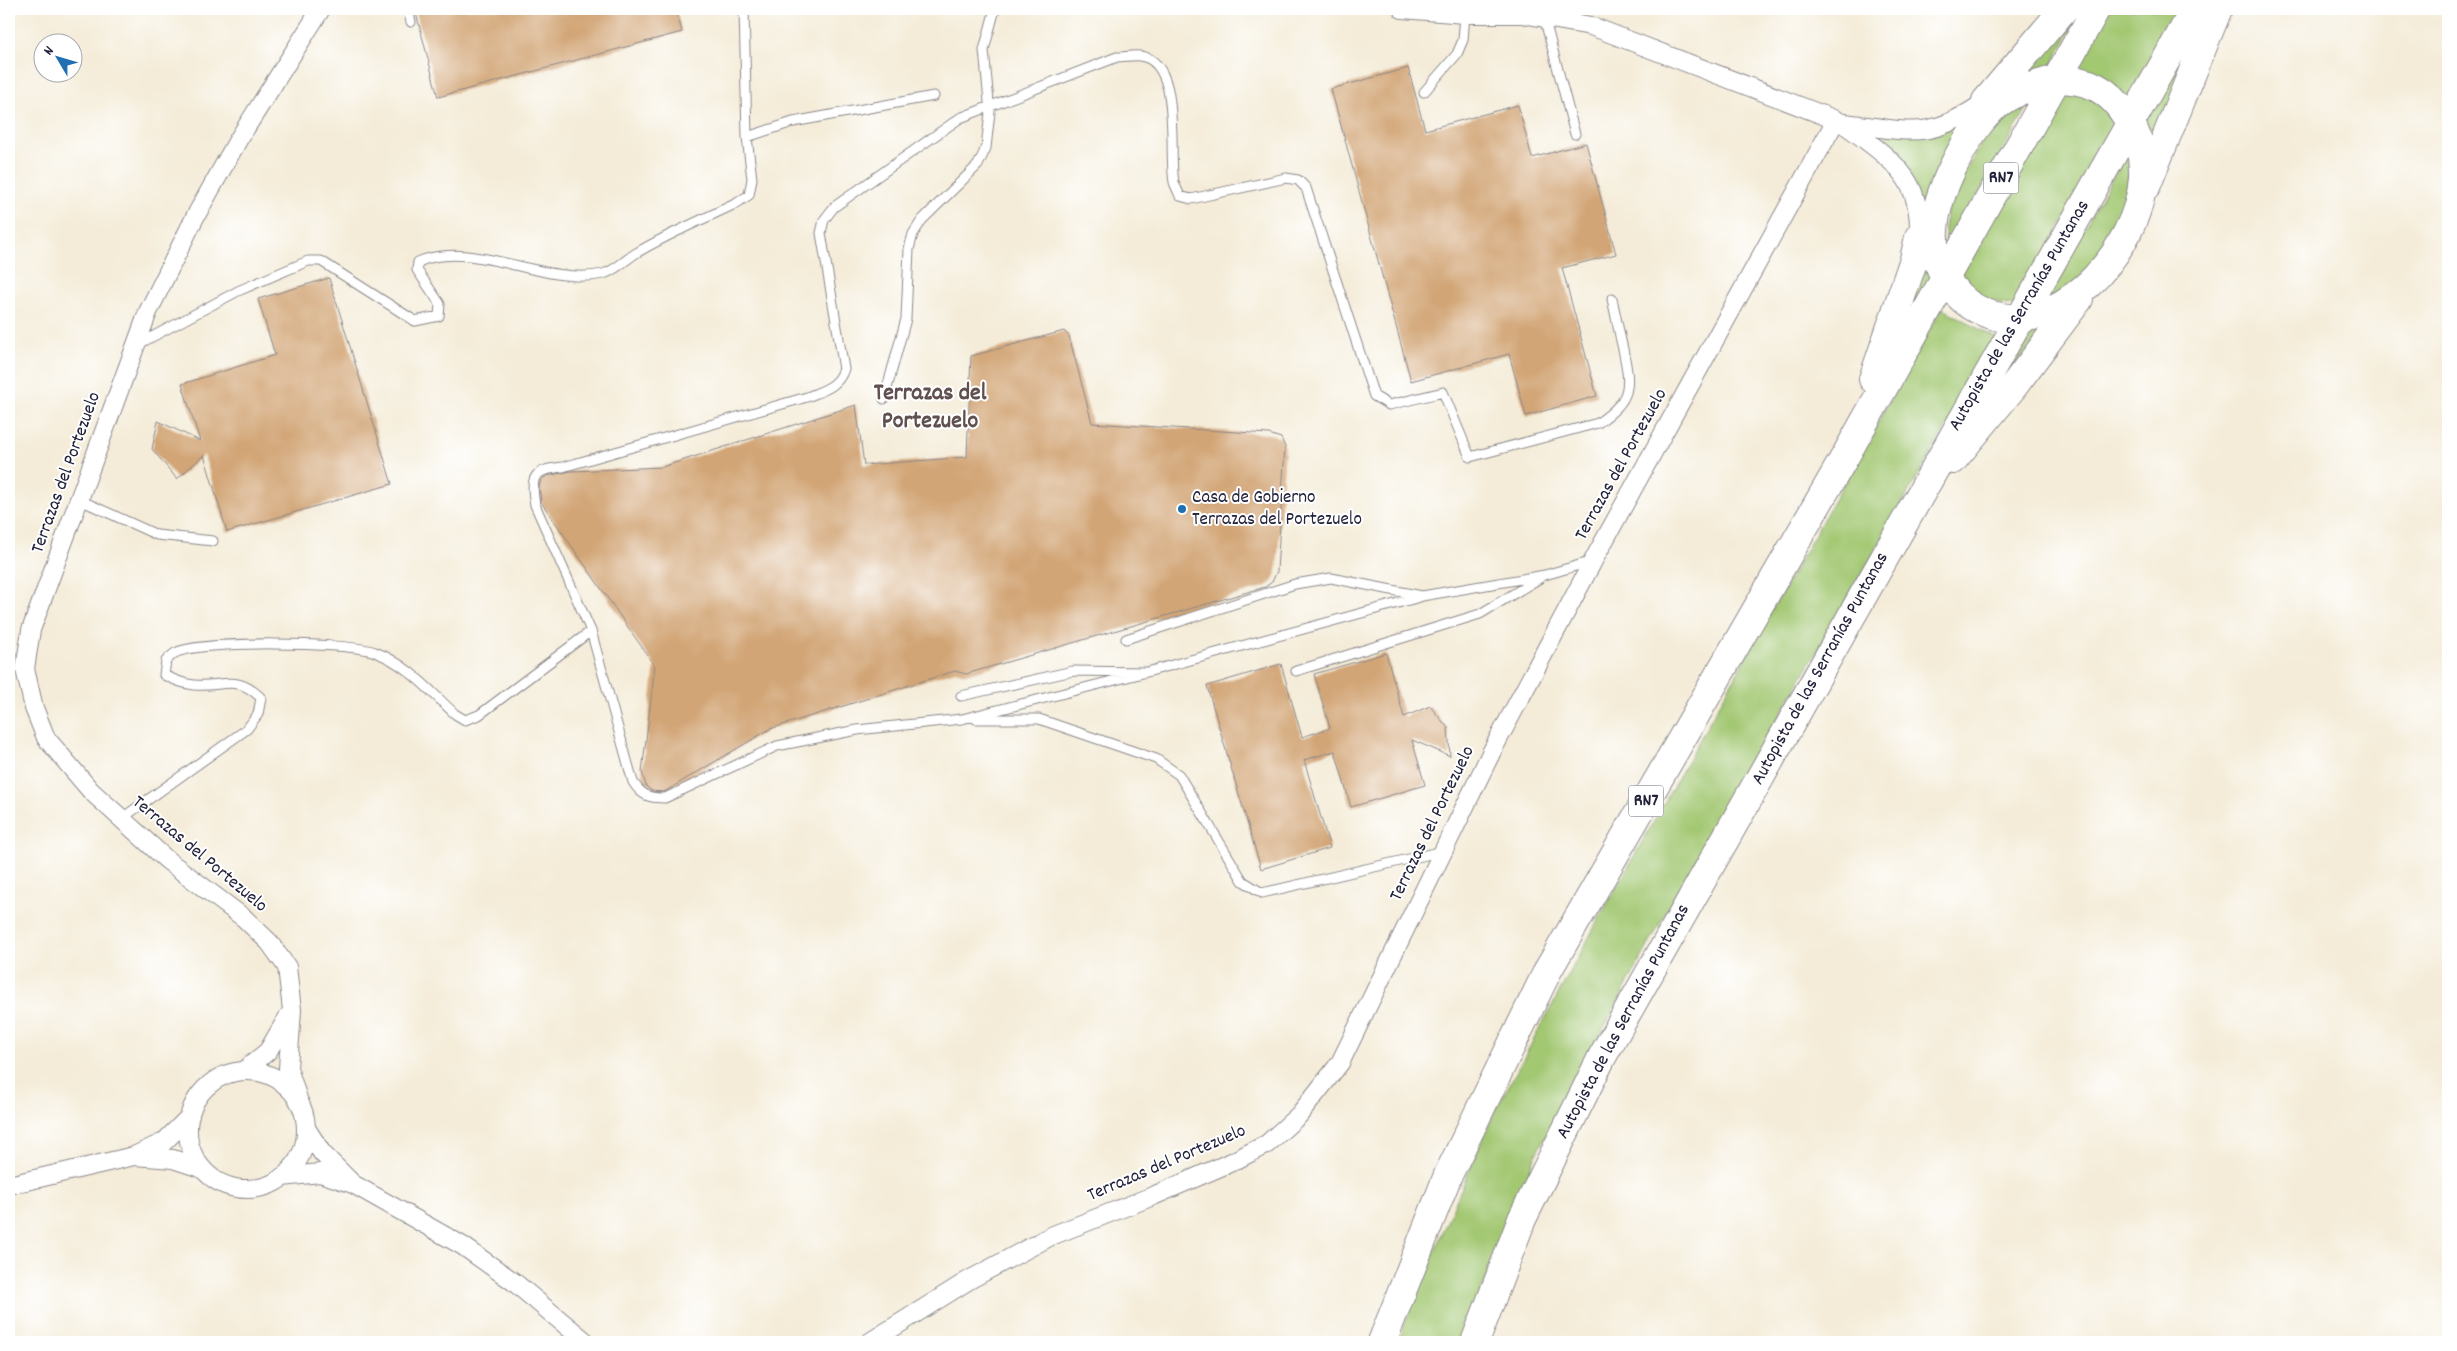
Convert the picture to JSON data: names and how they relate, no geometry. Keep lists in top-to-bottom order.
{
  "streets": {
    "highway": ["RN7", "Autopista de las Serranías Puntanas"],
    "street": ["Terrazas del Portezuelo"]
  },
  "districts": ["Terrazas del Portezuelo"],
  "places": ["Casa de Gobierno Terrazas del Portezuelo"],
  "north": "top left"
}
